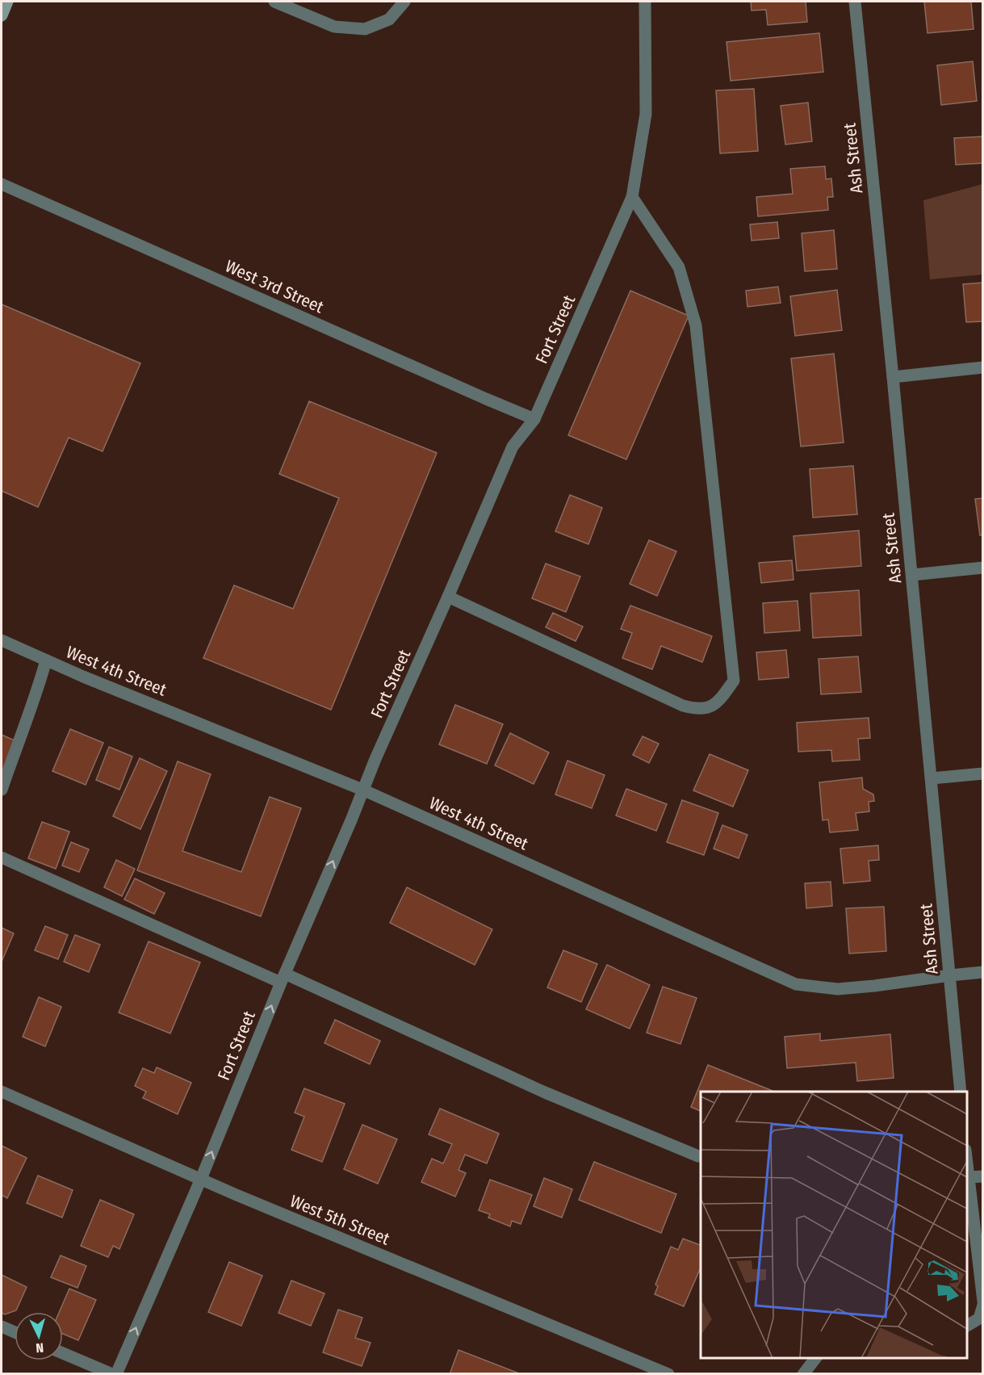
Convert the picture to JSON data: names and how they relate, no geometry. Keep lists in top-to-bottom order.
{
  "streets": {
    "street": [
      "Ash Street",
      "West 3rd Street",
      "Fort Street",
      "West 4th Street",
      "West 5th Street"
    ]
  },
  "crossings": [
    ["Ash Street", "West 4th Street"],
    ["West 3rd Street", "Fort Street"],
    ["Fort Street", "West 4th Street"],
    ["Fort Street", "West 5th Street"]
  ],
  "one_way": ["Fort Street"],
  "north": "bottom"
}
